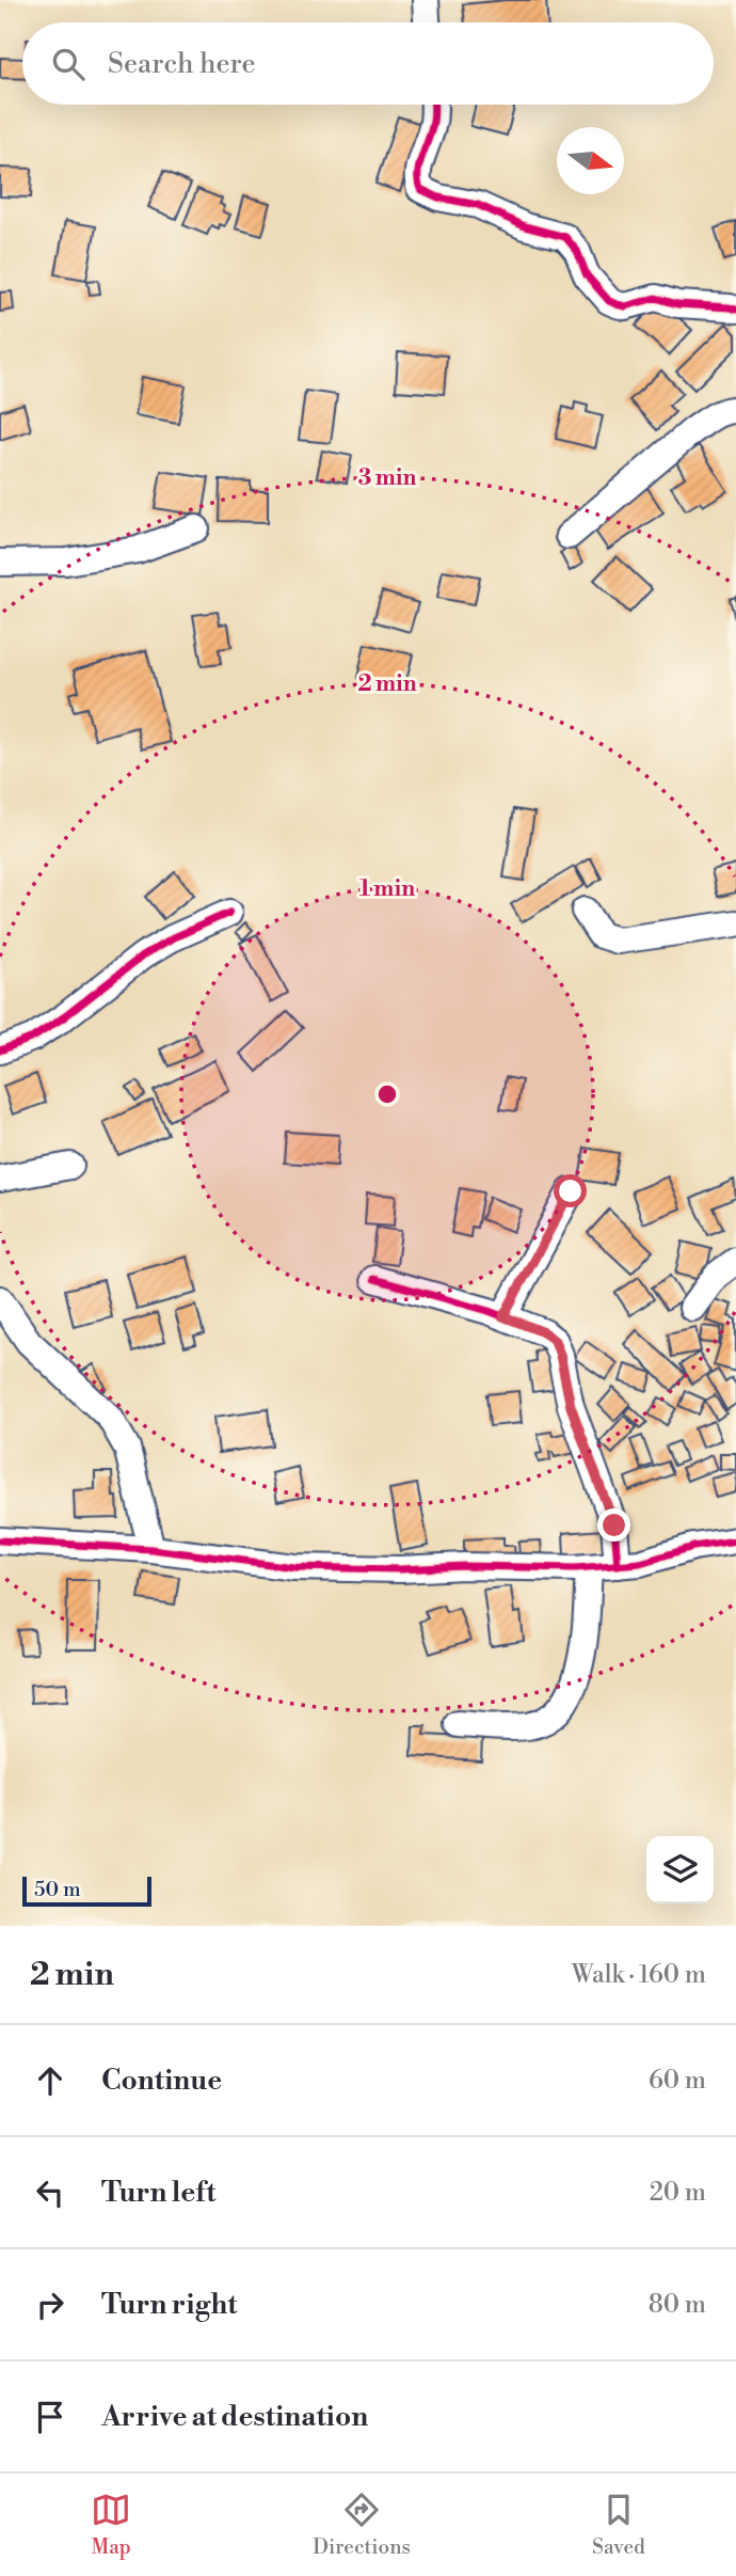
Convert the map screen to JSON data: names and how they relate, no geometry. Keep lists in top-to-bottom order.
{
  "scale_bar": "50 m",
  "north": "right",
  "page": {
    "search": "Search here",
    "scale": "50 m",
    "heading": ["2 min", "Walk · 160 m"],
    "list": [
      ["Continue", "60 m"],
      ["Turn left", "20 m"],
      ["Turn right", "80 m"],
      "Arrive at destination"
    ],
    "nav": ["Map", "Directions", "Saved"]
  },
  "rings": ["3 min", "2 min", "1 min"]
}
